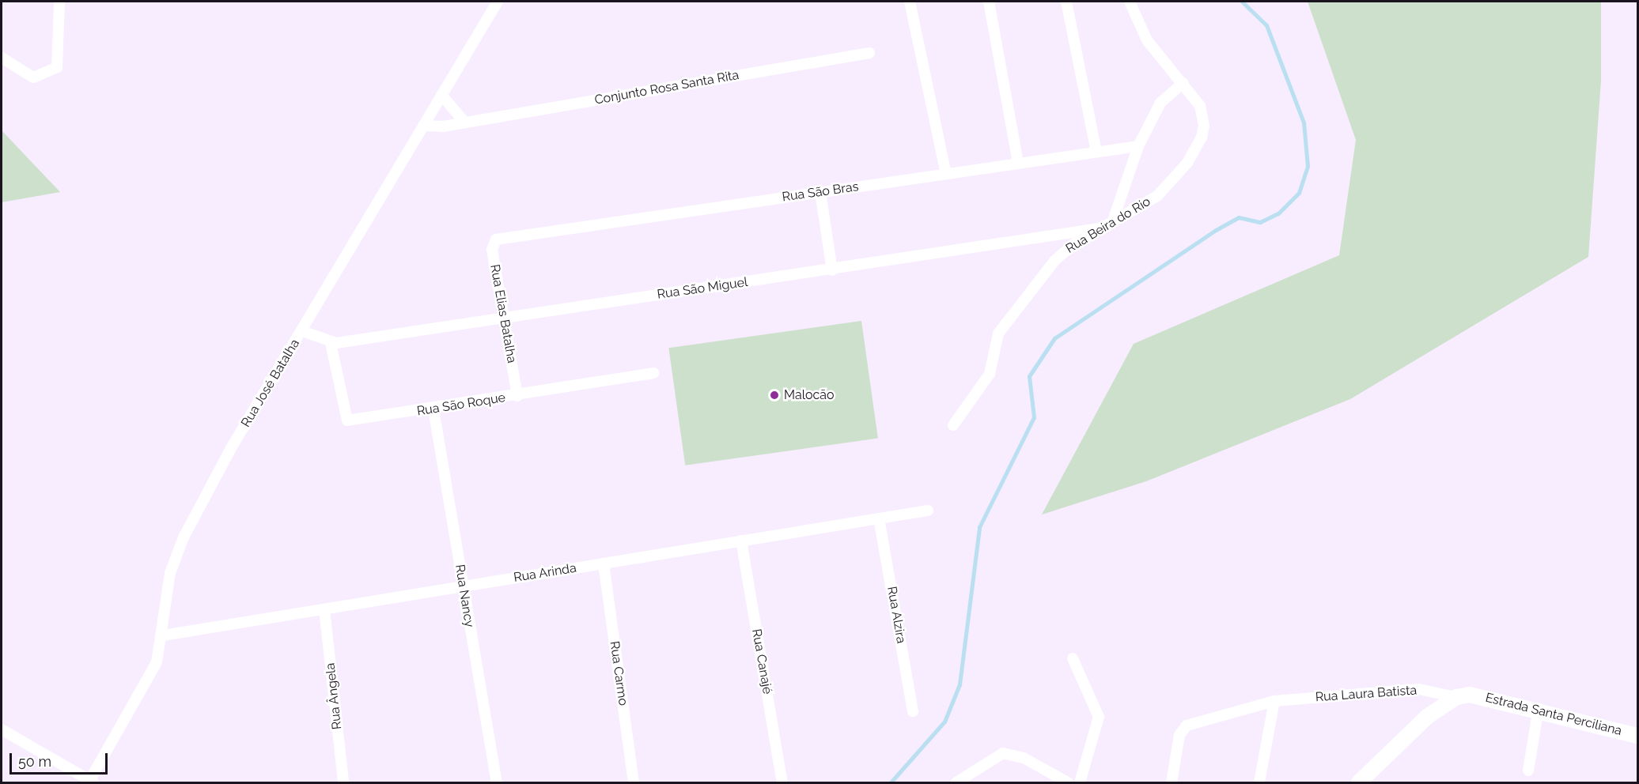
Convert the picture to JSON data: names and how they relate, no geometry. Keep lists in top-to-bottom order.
{
  "streets": {
    "street": [
      "Conjunto Rosa Santa Rita",
      "Rua São Bras",
      "Rua Beira do Rio",
      "Rua São Miguel",
      "Rua Elias Batalha",
      "Rua José Batalha",
      "Rua São Roque",
      "Rua Arinda",
      "Rua Nancy",
      "Rua Alzira",
      "Rua Canajé",
      "Rua Carmo",
      "Rua Laura Batista",
      "Rua Ângela",
      "Estrada Santa Perciliana"
    ]
  },
  "crossings": [
    ["Conjunto Rosa Santa Rita", "Rua José Batalha"],
    ["Rua São Bras", "Rua Elias Batalha"],
    ["Rua Beira do Rio", "Rua São Miguel"],
    ["Rua São Miguel", "Rua Elias Batalha"],
    ["Rua São Miguel", "Rua São Roque"],
    ["Rua Elias Batalha", "Rua São Roque"],
    ["Rua José Batalha", "Rua Arinda"],
    ["Rua São Roque", "Rua Nancy"],
    ["Rua Arinda", "Rua Nancy"],
    ["Rua Arinda", "Rua Alzira"],
    ["Rua Arinda", "Rua Canajé"],
    ["Rua Arinda", "Rua Carmo"],
    ["Rua Arinda", "Rua Ângela"],
    ["Rua Laura Batista", "Estrada Santa Perciliana"]
  ],
  "places": ["Malocão"],
  "scale_bar": "50 m"
}
